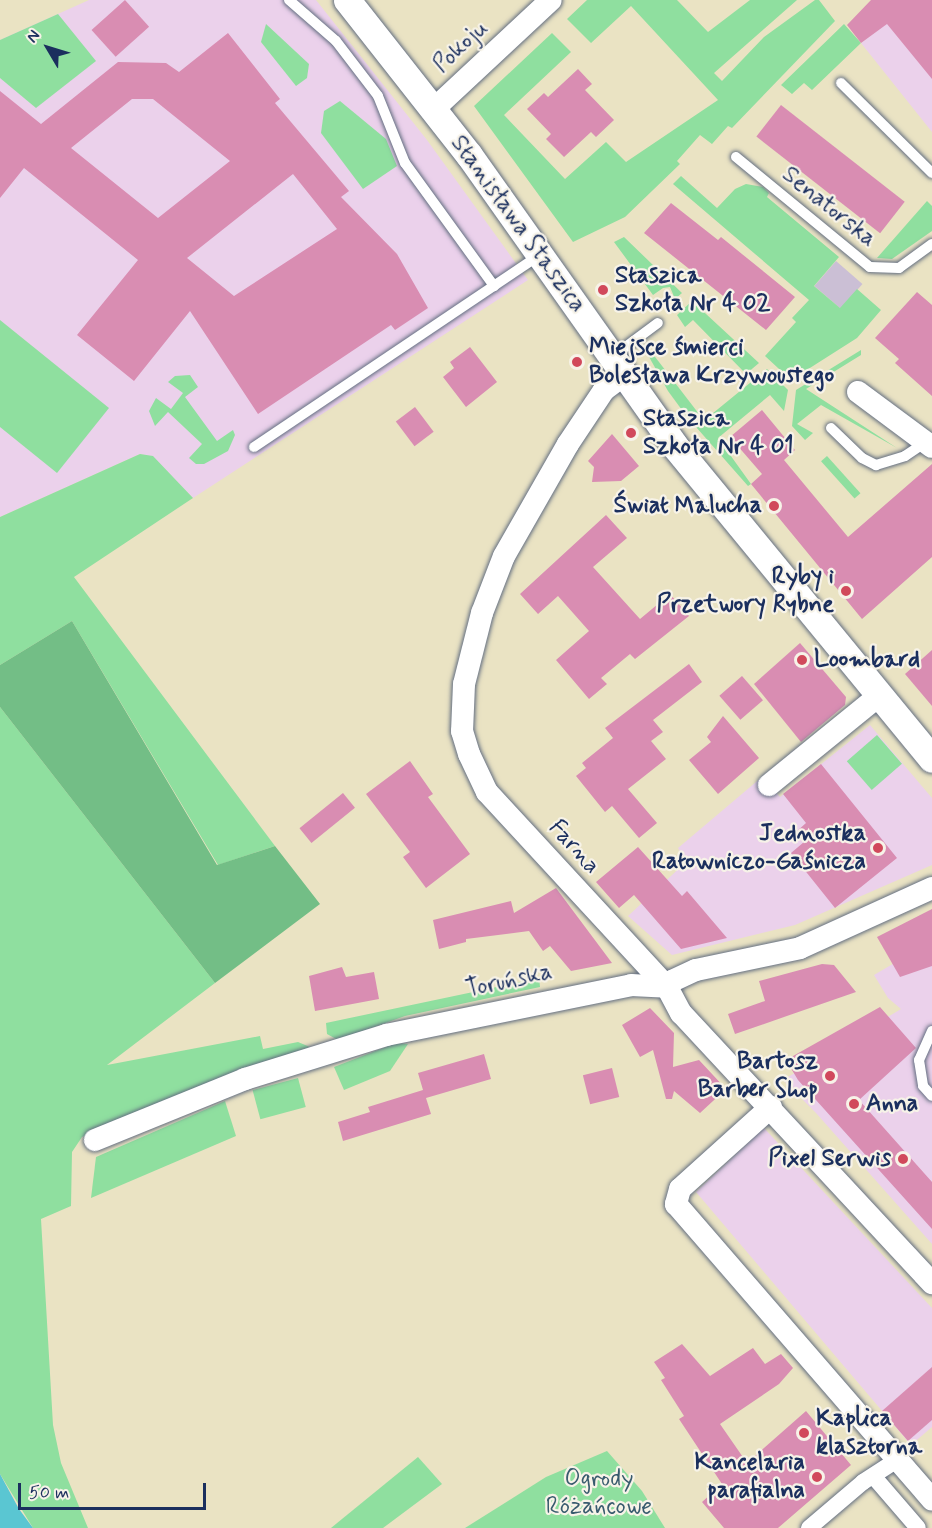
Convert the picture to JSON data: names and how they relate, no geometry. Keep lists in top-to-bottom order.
{
  "streets": {
    "street": [
      "Pokoju",
      "Stanisława Staszica",
      "Farna",
      "Toruńska"
    ],
    "lane": ["Senatorska"]
  },
  "crossings": [
    ["Pokoju", "Stanisława Staszica"],
    ["Stanisława Staszica", "Farna"],
    ["Farna", "Toruńska"]
  ],
  "parks": ["Ogrody Różańcowe"],
  "places": [
    "Staszica Szkoła Nr 4 02",
    "Miejsce śmierci Bolesława Krzywoustego",
    "Staszica Szkoła Nr 4 01",
    "Świat Malucha",
    "Ryby i Przetwory Rybne",
    "Loombard",
    "Jednostka Ratowniczo-Gaśnicza",
    "Bartosz Barber Shop",
    "Anna",
    "Pixel Serwis",
    "Kaplica klasztorna",
    "Kancelaria parafialna"
  ],
  "scale_bar": "50 m",
  "north": "top left"
}
